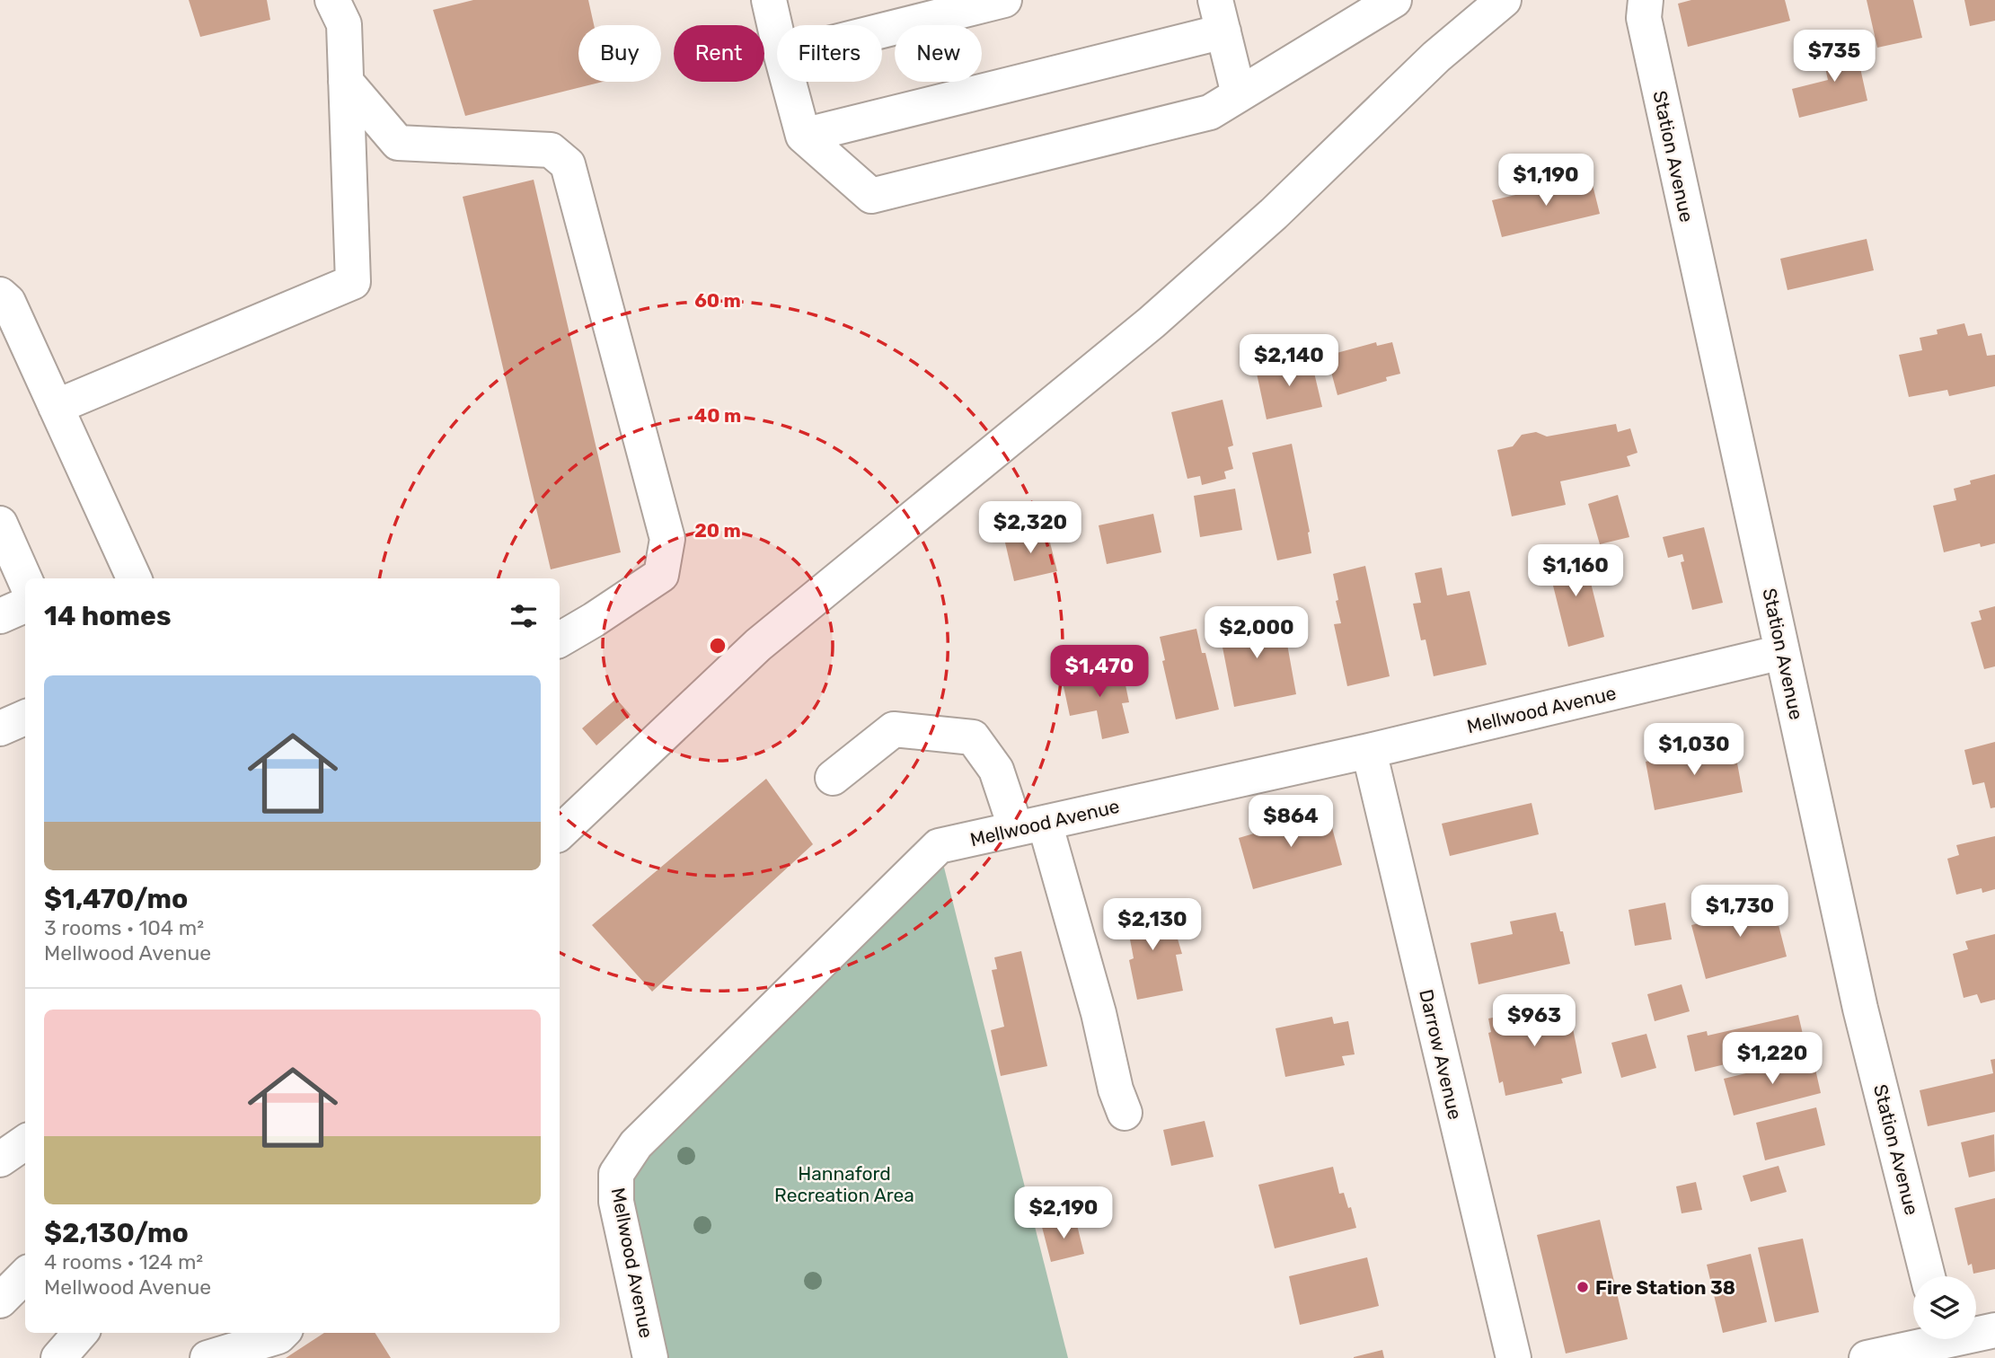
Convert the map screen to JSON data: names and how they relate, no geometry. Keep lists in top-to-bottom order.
{
  "streets": {
    "street": ["Station Avenue", "Mellwood Avenue", "Darrow Avenue"]
  },
  "crossings": [
    ["Station Avenue", "Mellwood Avenue"],
    ["Mellwood Avenue", "Darrow Avenue"]
  ],
  "parks": ["Hannaford Recreation Area"],
  "places": ["Fire Station 38"],
  "page": {
    "chip": [
      "Buy",
      "Rent",
      "Filters",
      "New"
    ],
    "price": [
      "$735",
      "$1,190",
      "$2,140",
      "$2,320",
      "$1,160",
      "$2,000",
      "$1,470",
      "$1,030",
      "$864",
      "$1,730",
      "$2,130",
      "$963",
      "$1,220",
      "$2,190"
    ],
    "heading": "14 homes",
    "list": [
      {
        "name": "$1,470/mo",
        "note": "3 rooms · 104 m² · Mellwood Avenue"
      },
      {
        "name": "$2,130/mo",
        "note": "4 rooms · 124 m² · Mellwood Avenue"
      }
    ]
  },
  "rings": ["60 m", "40 m", "20 m"]
}
